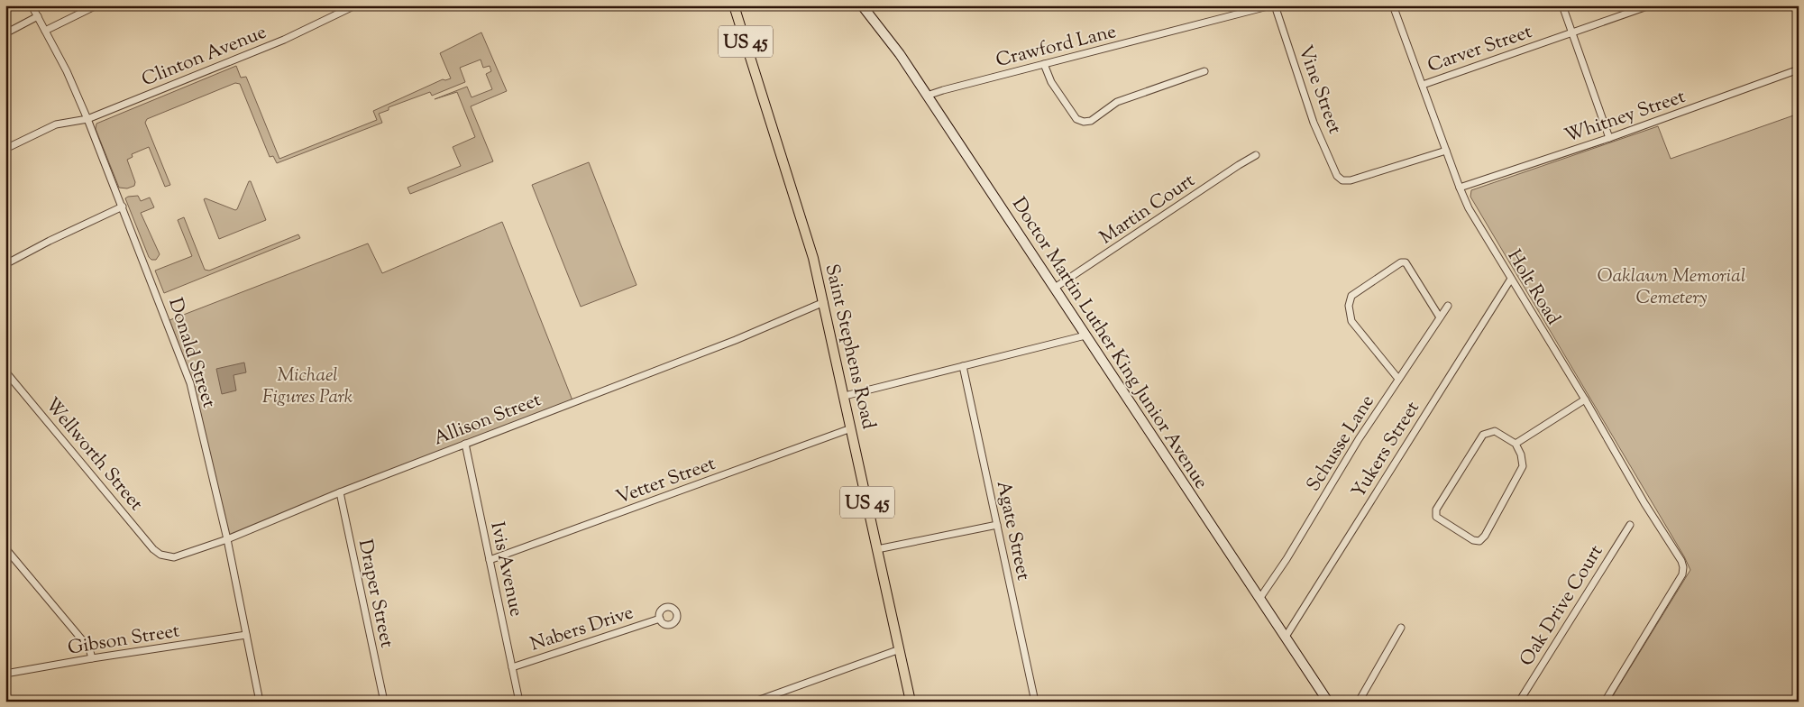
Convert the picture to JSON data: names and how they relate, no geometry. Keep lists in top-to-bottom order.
{
  "streets": {
    "main road": ["US 45", "Doctor Martin Luther King Junior Avenue", "Saint Stephens Road"],
    "street": [
      "Crawford Lane",
      "Carver Street",
      "Clinton Avenue",
      "Vine Street",
      "Whitney Street",
      "Martin Court",
      "Holt Road",
      "Donald Street",
      "Allison Street",
      "Schusse Lane",
      "Yukers Street",
      "Wellworth Street",
      "Vetter Street",
      "Agate Street",
      "Ivis Avenue",
      "Draper Street",
      "Oak Drive Court",
      "Nabers Drive",
      "Gibson Street"
    ]
  },
  "crossings": [
    ["Crawford Lane", "Vine Street"],
    ["Crawford Lane", "Doctor Martin Luther King Junior Avenue"],
    ["Carver Street", "Holt Road"],
    ["Clinton Avenue", "Donald Street"],
    ["Vine Street", "Holt Road"],
    ["Whitney Street", "Holt Road"],
    ["Martin Court", "Doctor Martin Luther King Junior Avenue"],
    ["Holt Road", "Yukers Street"],
    ["Doctor Martin Luther King Junior Avenue", "Schusse Lane"],
    ["Doctor Martin Luther King Junior Avenue", "Yukers Street"],
    ["Saint Stephens Road", "Allison Street"],
    ["Saint Stephens Road", "Vetter Street"],
    ["Donald Street", "Allison Street"],
    ["Donald Street", "Gibson Street"],
    ["Allison Street", "Wellworth Street"],
    ["Allison Street", "Ivis Avenue"],
    ["Allison Street", "Draper Street"],
    ["Vetter Street", "Ivis Avenue"],
    ["Ivis Avenue", "Nabers Drive"]
  ],
  "parks": ["Oaklawn Memorial Cemetery", "Michael Figures Park"]
}
